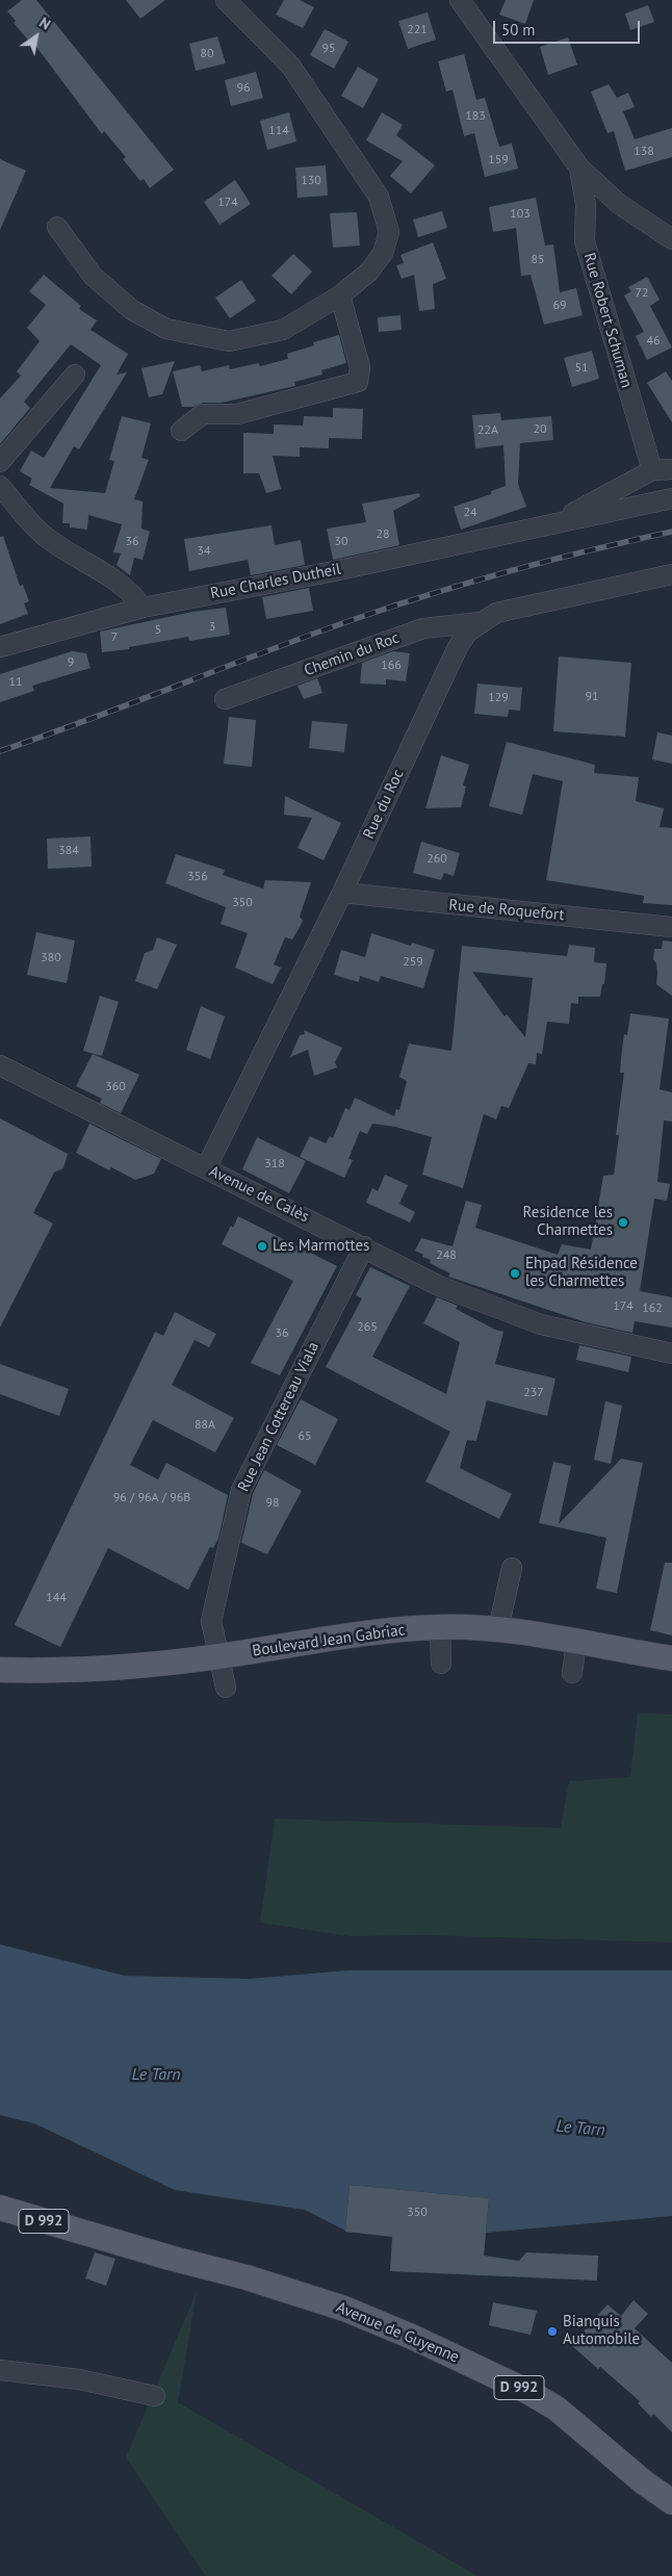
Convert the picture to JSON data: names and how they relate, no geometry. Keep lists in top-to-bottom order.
{
  "streets": {
    "main road": ["Boulevard Jean Gabriac", "D 992", "Avenue de Guyenne"],
    "street": [
      "Rue Robert Schuman",
      "Rue Charles Dutheil",
      "Chemin du Roc",
      "Rue du Roc",
      "Rue de Roquefort",
      "Avenue de Calès",
      "Rue Jean Cottereau Viala"
    ]
  },
  "crossings": [
    ["Rue Robert Schuman", "Rue Charles Dutheil"],
    ["Chemin du Roc", "Rue du Roc"],
    ["Rue du Roc", "Rue de Roquefort"],
    ["Rue du Roc", "Avenue de Calès"],
    ["Avenue de Calès", "Rue Jean Cottereau Viala"],
    ["Rue Jean Cottereau Viala", "Boulevard Jean Gabriac"]
  ],
  "water": ["Le Tarn"],
  "places": [
    "Residence les Charmettes",
    "Les Marmottes",
    "Ehpad Résidence les Charmettes",
    "Bianquis Automobile"
  ],
  "house_numbers": [
    "221",
    "95",
    "80",
    "96",
    "183",
    "114",
    "138",
    "159",
    "130",
    "174",
    "103",
    "85",
    "72",
    "69",
    "46",
    "51",
    "20",
    "22A",
    "24",
    "28",
    "36",
    "30",
    "34",
    "3",
    "5",
    "7",
    "9",
    "166",
    "11",
    "91",
    "129",
    "384",
    "260",
    "356",
    "350",
    "380",
    "259",
    "360",
    "318",
    "248",
    "174",
    "162",
    "265",
    "36",
    "237",
    "88A",
    "65",
    "96 / 96A / 96B",
    "98",
    "144",
    "350"
  ],
  "scale_bar": "50 m",
  "north": "top right"
}
